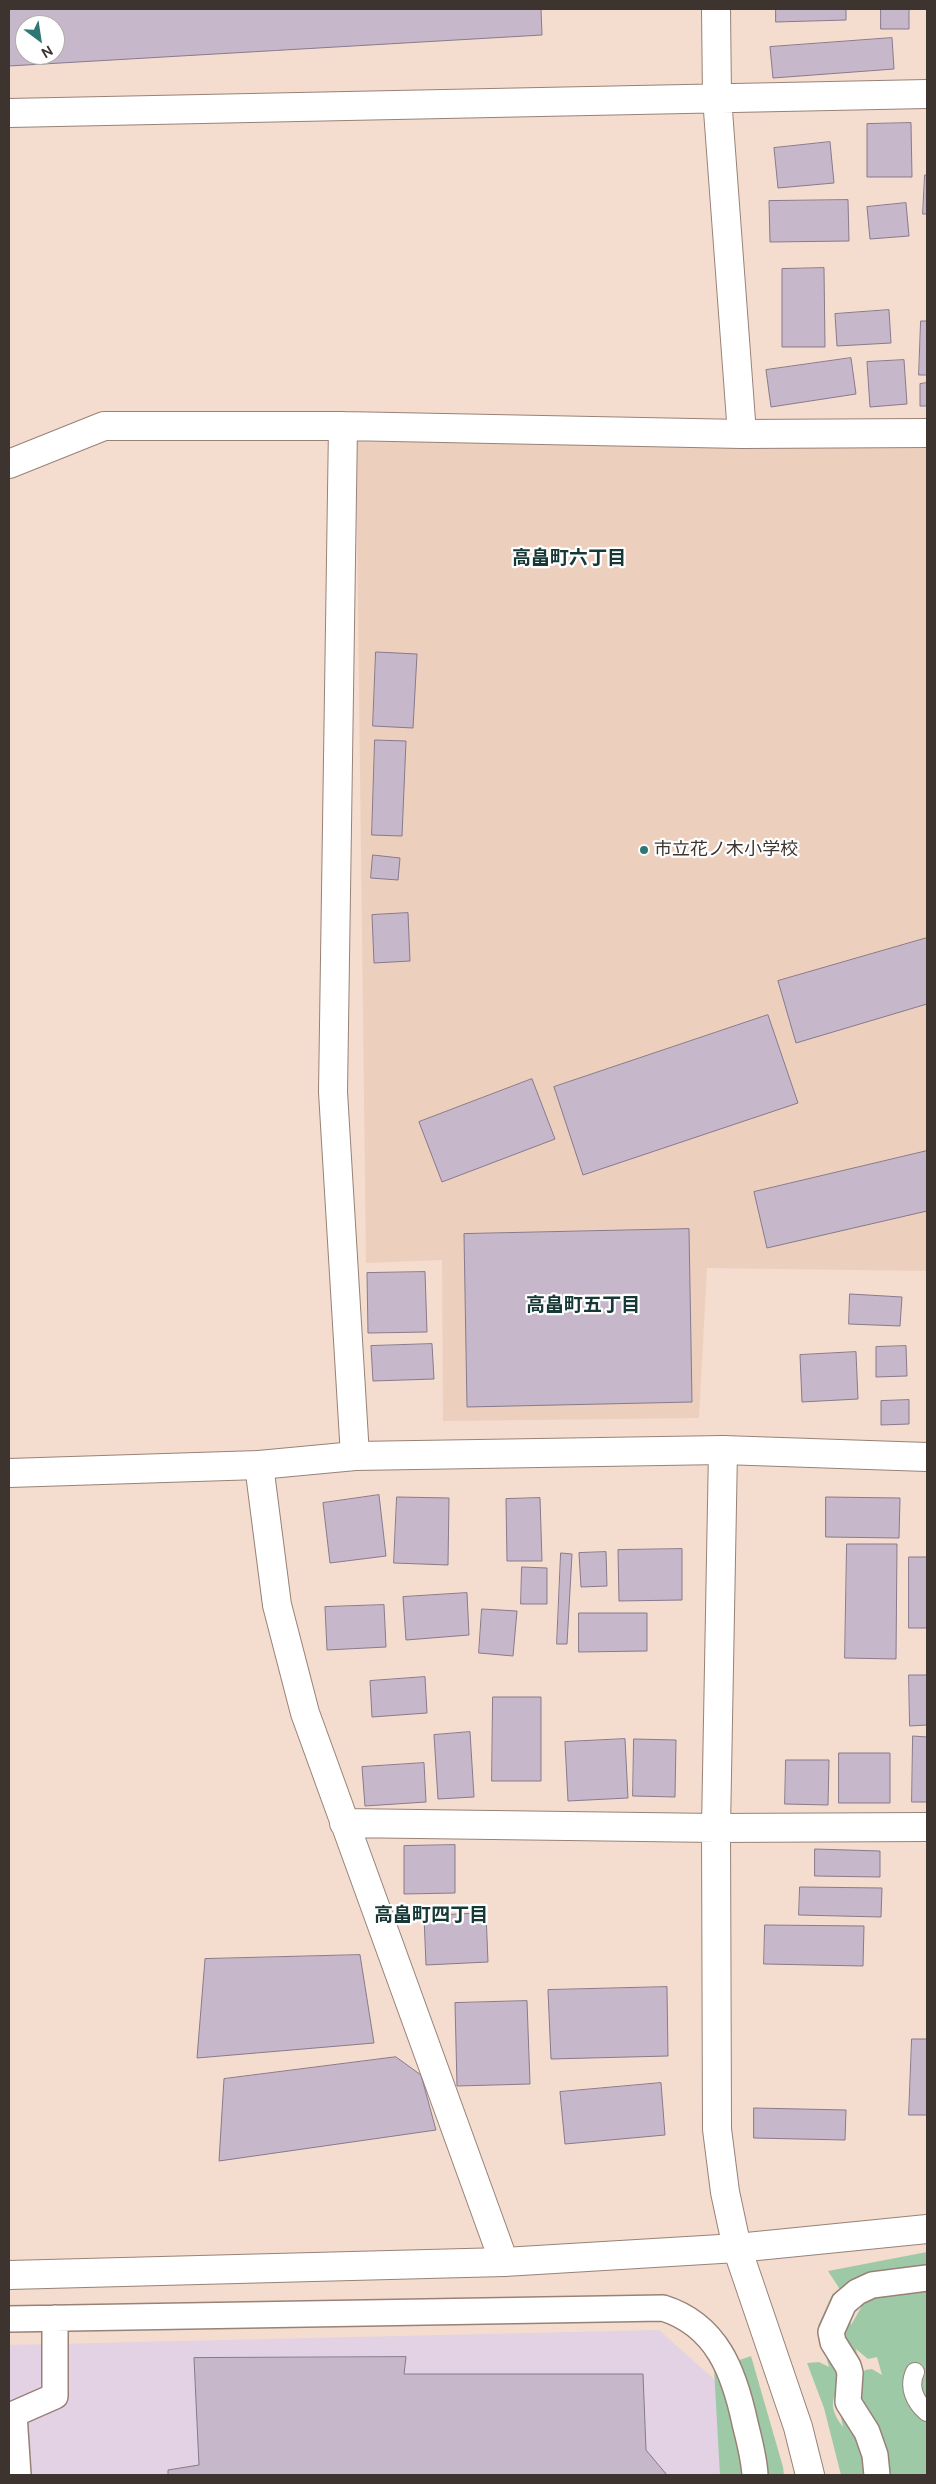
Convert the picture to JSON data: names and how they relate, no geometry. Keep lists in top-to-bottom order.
{
  "districts": ["高畠町六丁目", "高畠町五丁目", "高畠町四丁目"],
  "places": ["市立花ノ木小学校"],
  "north": "bottom right"
}
